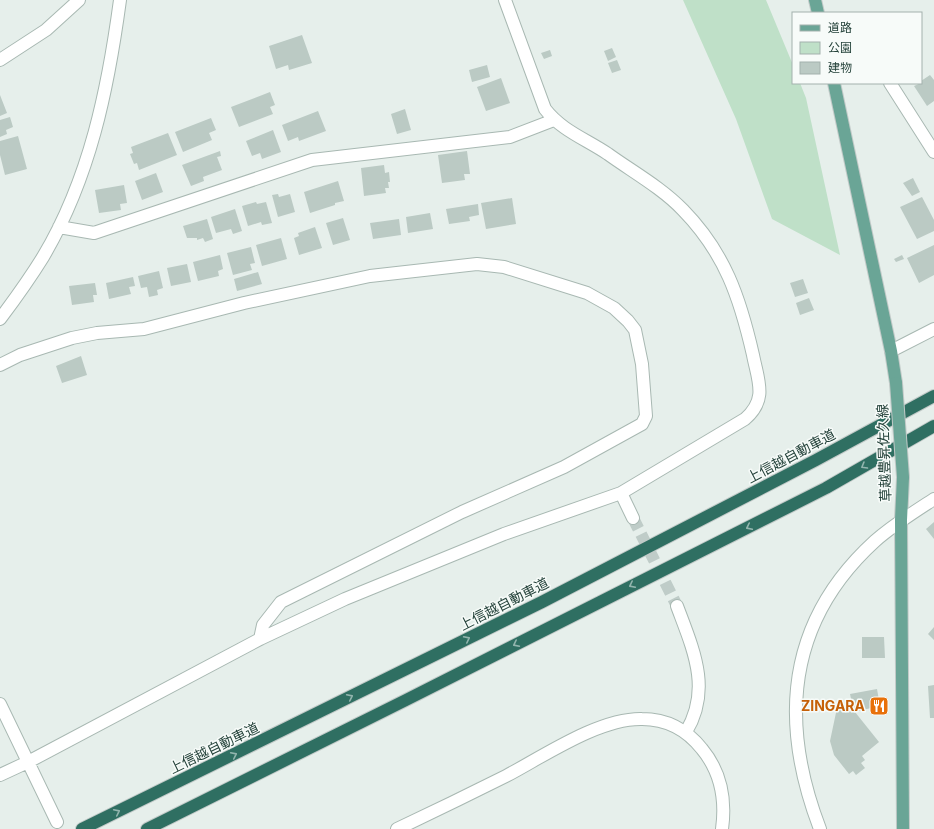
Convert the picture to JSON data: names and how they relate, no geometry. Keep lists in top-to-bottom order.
{
  "streets": {
    "highway": ["上信越自動車道"],
    "main road": ["草越豊昇佐久線"]
  },
  "places": {
    "restaurant": ["ZINGARA"]
  },
  "legend": ["道路", "公園", "建物"]
}
